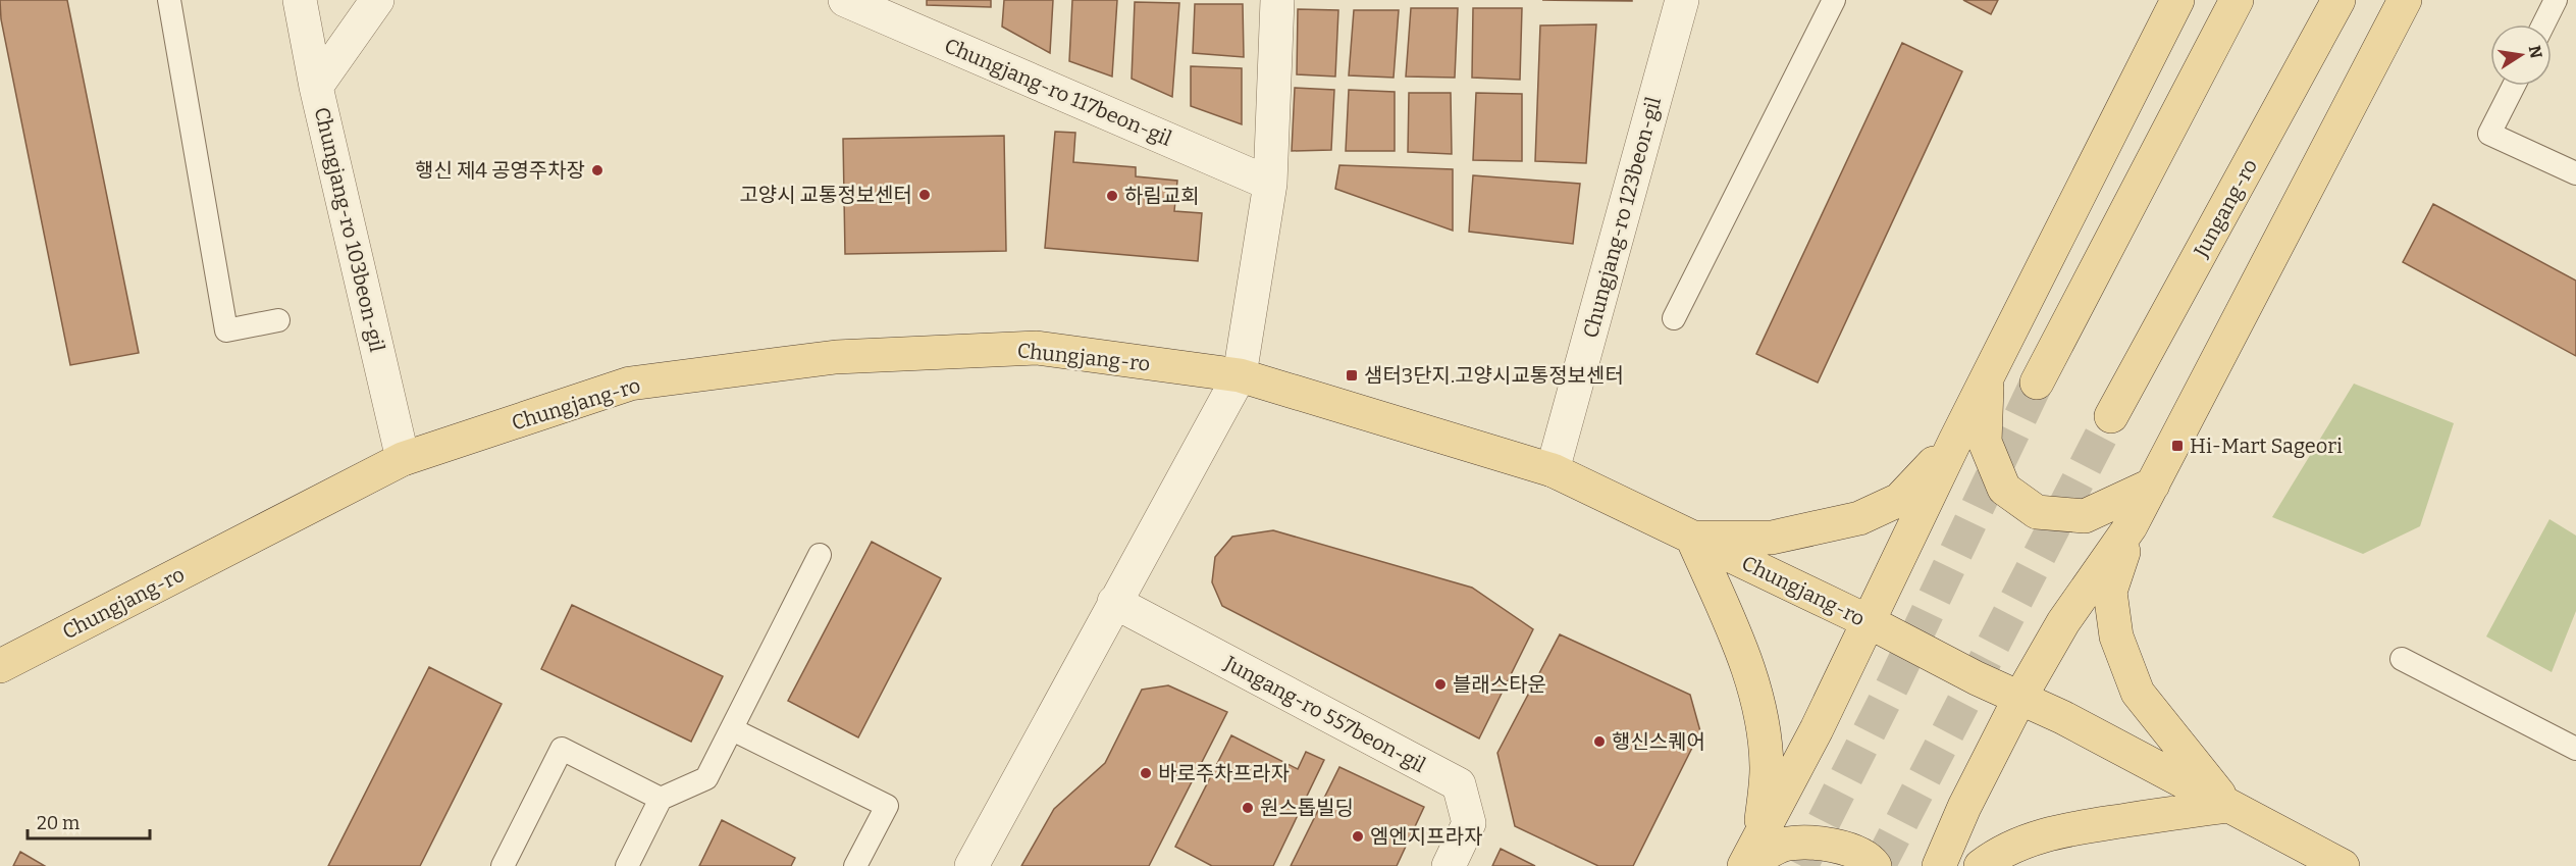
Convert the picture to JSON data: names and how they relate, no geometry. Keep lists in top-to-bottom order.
{
  "streets": {
    "main road": ["Jungang-ro", "Chungjang-ro"],
    "street": [
      "Chungjang-ro 117beon-gil",
      "Chungjang-ro 123beon-gil",
      "Chungjang-ro 103beon-gil",
      "Jungang-ro 557beon-gil"
    ]
  },
  "crossings": [
    ["Chungjang-ro 123beon-gil", "Chungjang-ro"],
    ["Chungjang-ro 103beon-gil", "Chungjang-ro"]
  ],
  "places": {
    "other": [
      "행신 제4 공영주차장",
      "고양시 교통정보센터",
      "하림교회",
      "블래스타운",
      "행신스퀘어",
      "바로주차프라자",
      "원스톱빌딩",
      "엠엔지프라자"
    ],
    "transit": ["샘터3단지.고양시교통정보센터", "Hi-Mart Sageori"]
  },
  "scale_bar": "20 m",
  "north": "right"
}
